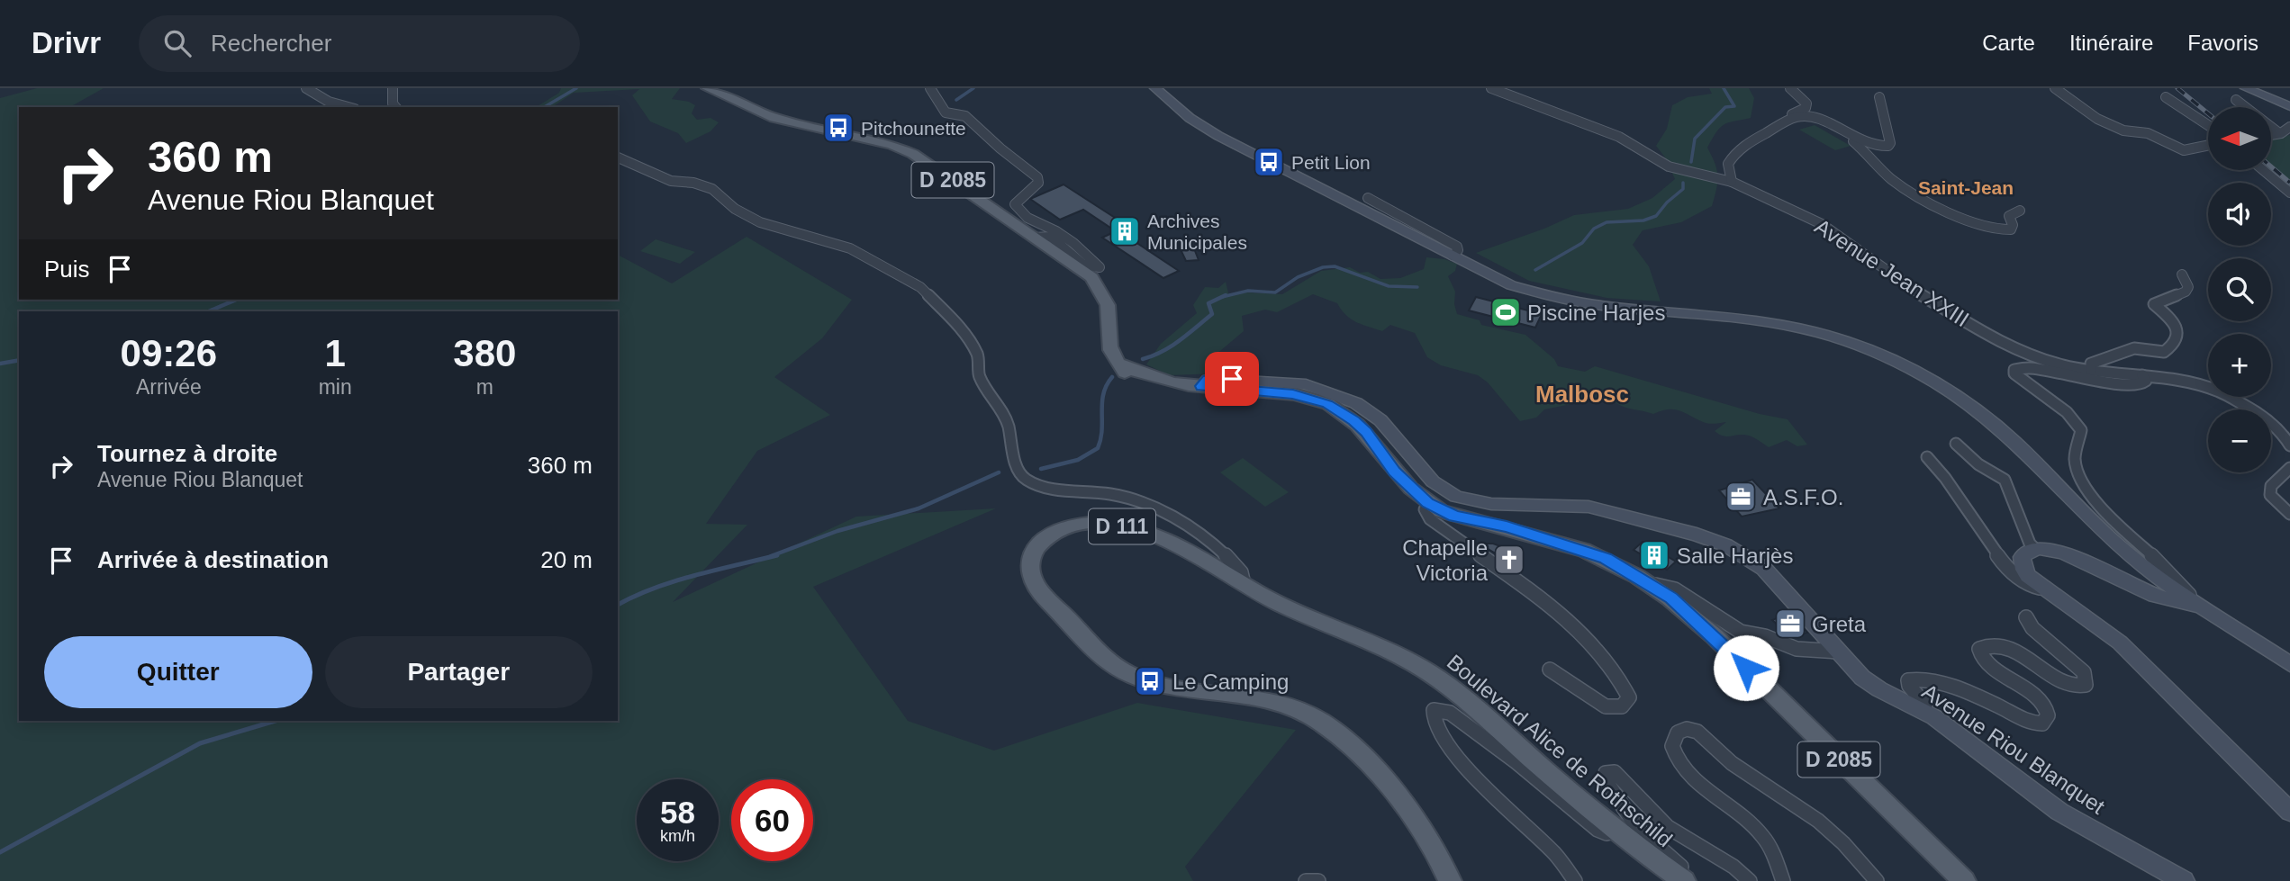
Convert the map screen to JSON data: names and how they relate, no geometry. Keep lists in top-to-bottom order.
{
  "streets": {
    "main road": ["D 2085", "D 111", "Boulevard Alice de Rothschild"],
    "street": ["Avenue Jean XXIII", "Avenue Riou Blanquet"]
  },
  "crossings": [
    ["D 2085", "Avenue Riou Blanquet"]
  ],
  "districts": ["Saint-Jean", "Malbosc"],
  "places": {
    "bus stop": ["Pitchounette", "Petit Lion", "Le Camping"],
    "building": ["Archives Municipales", "Salle Harjès"],
    "sports": ["Piscine Harjes"],
    "office": ["A.S.F.O.", "Greta"],
    "church": ["Chapelle Victoria"]
  },
  "north": "left",
  "page": {
    "header": "Drivr",
    "search": "Rechercher",
    "nav": ["Carte", "Itinéraire", "Favoris"],
    "map_buttons": ["+", "−"],
    "turn": ["360 m", "Avenue Riou Blanquet"],
    "then": "Puis",
    "eta": [
      "09:26",
      "Arrivée",
      "1",
      "min",
      "380",
      "m"
    ],
    "list": [
      {
        "name": "Tournez à droite",
        "note": "Avenue Riou Blanquet",
        "value": "360 m"
      },
      {
        "name": "Arrivée à destination",
        "value": "20 m"
      }
    ],
    "buttons": ["Quitter", "Partager"],
    "speed": "58 km/h",
    "limit": "60"
  }
}
